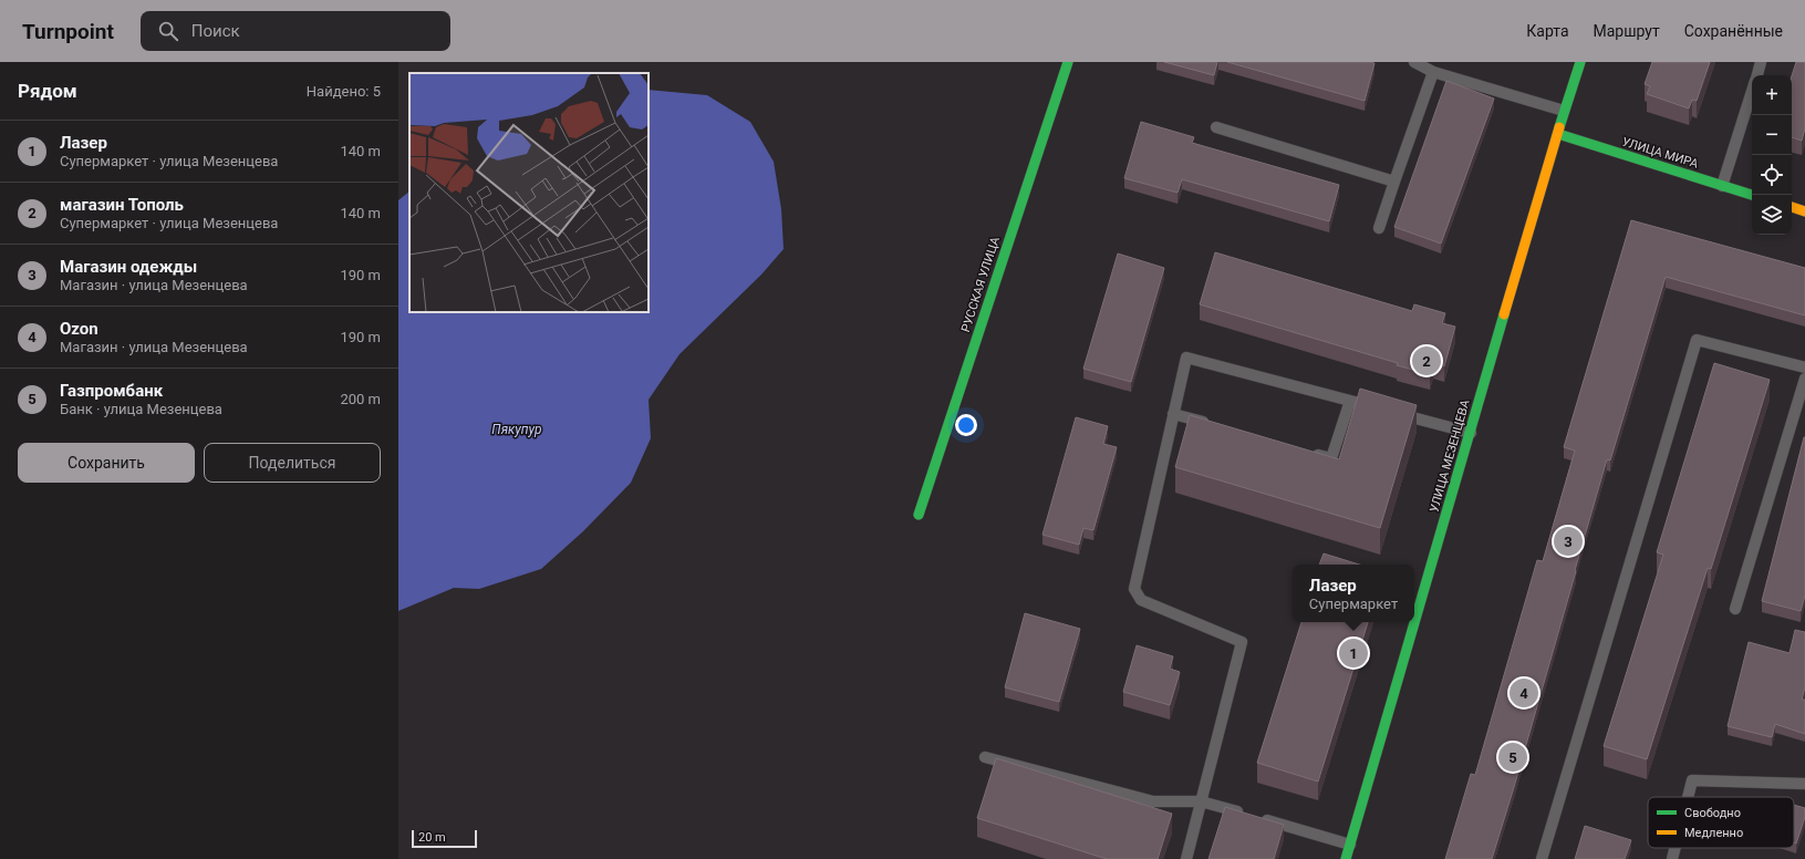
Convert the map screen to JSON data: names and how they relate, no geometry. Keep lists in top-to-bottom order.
{
  "streets": {
    "main road": ["УЛИЦА МИРА", "РУССКАЯ УЛИЦА", "УЛИЦА МЕЗЕНЦЕВА"]
  },
  "crossings": [
    ["УЛИЦА МИРА", "УЛИЦА МЕЗЕНЦЕВА"]
  ],
  "water": ["Пякупур"],
  "legend": ["Свободно", "Медленно"],
  "scale_bar": "20 m",
  "page": {
    "header": "Turnpoint",
    "search": "Поиск",
    "nav": ["Карта", "Маршрут", "Сохранённые"],
    "heading": ["Рядом", "Найдено: 5"],
    "map_buttons": ["+", "−"],
    "list": [
      {
        "mark": "1",
        "name": "Лазер",
        "note": "Супермаркет · улица Мезенцева",
        "value": "140 m"
      },
      {
        "mark": "2",
        "name": "магазин Тополь",
        "note": "Супермаркет · улица Мезенцева",
        "value": "140 m"
      },
      {
        "mark": "3",
        "name": "Магазин одежды",
        "note": "Магазин · улица Мезенцева",
        "value": "190 m"
      },
      {
        "mark": "4",
        "name": "Ozon",
        "note": "Магазин · улица Мезенцева",
        "value": "190 m"
      },
      {
        "mark": "5",
        "name": "Газпромбанк",
        "note": "Банк · улица Мезенцева",
        "value": "200 m"
      }
    ],
    "pins": [
      "2",
      "3",
      "1",
      "4",
      "5"
    ],
    "buttons": ["Сохранить", "Поделиться"],
    "popup": ["Лазер", "Супермаркет"],
    "scale": "20 m"
  }
}
